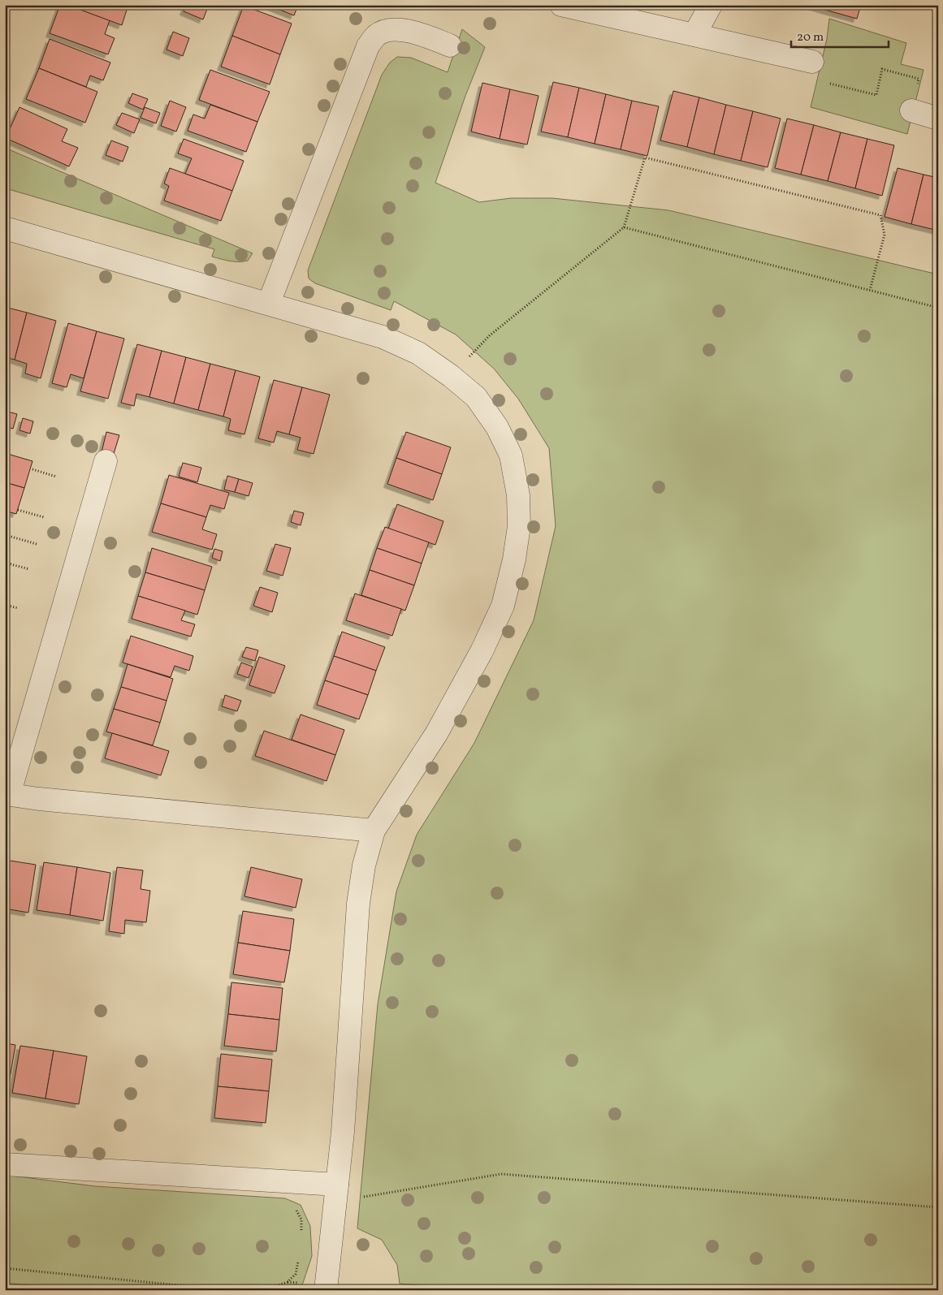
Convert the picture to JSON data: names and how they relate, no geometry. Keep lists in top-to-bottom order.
{
  "scale_bar": "20 m"
}
